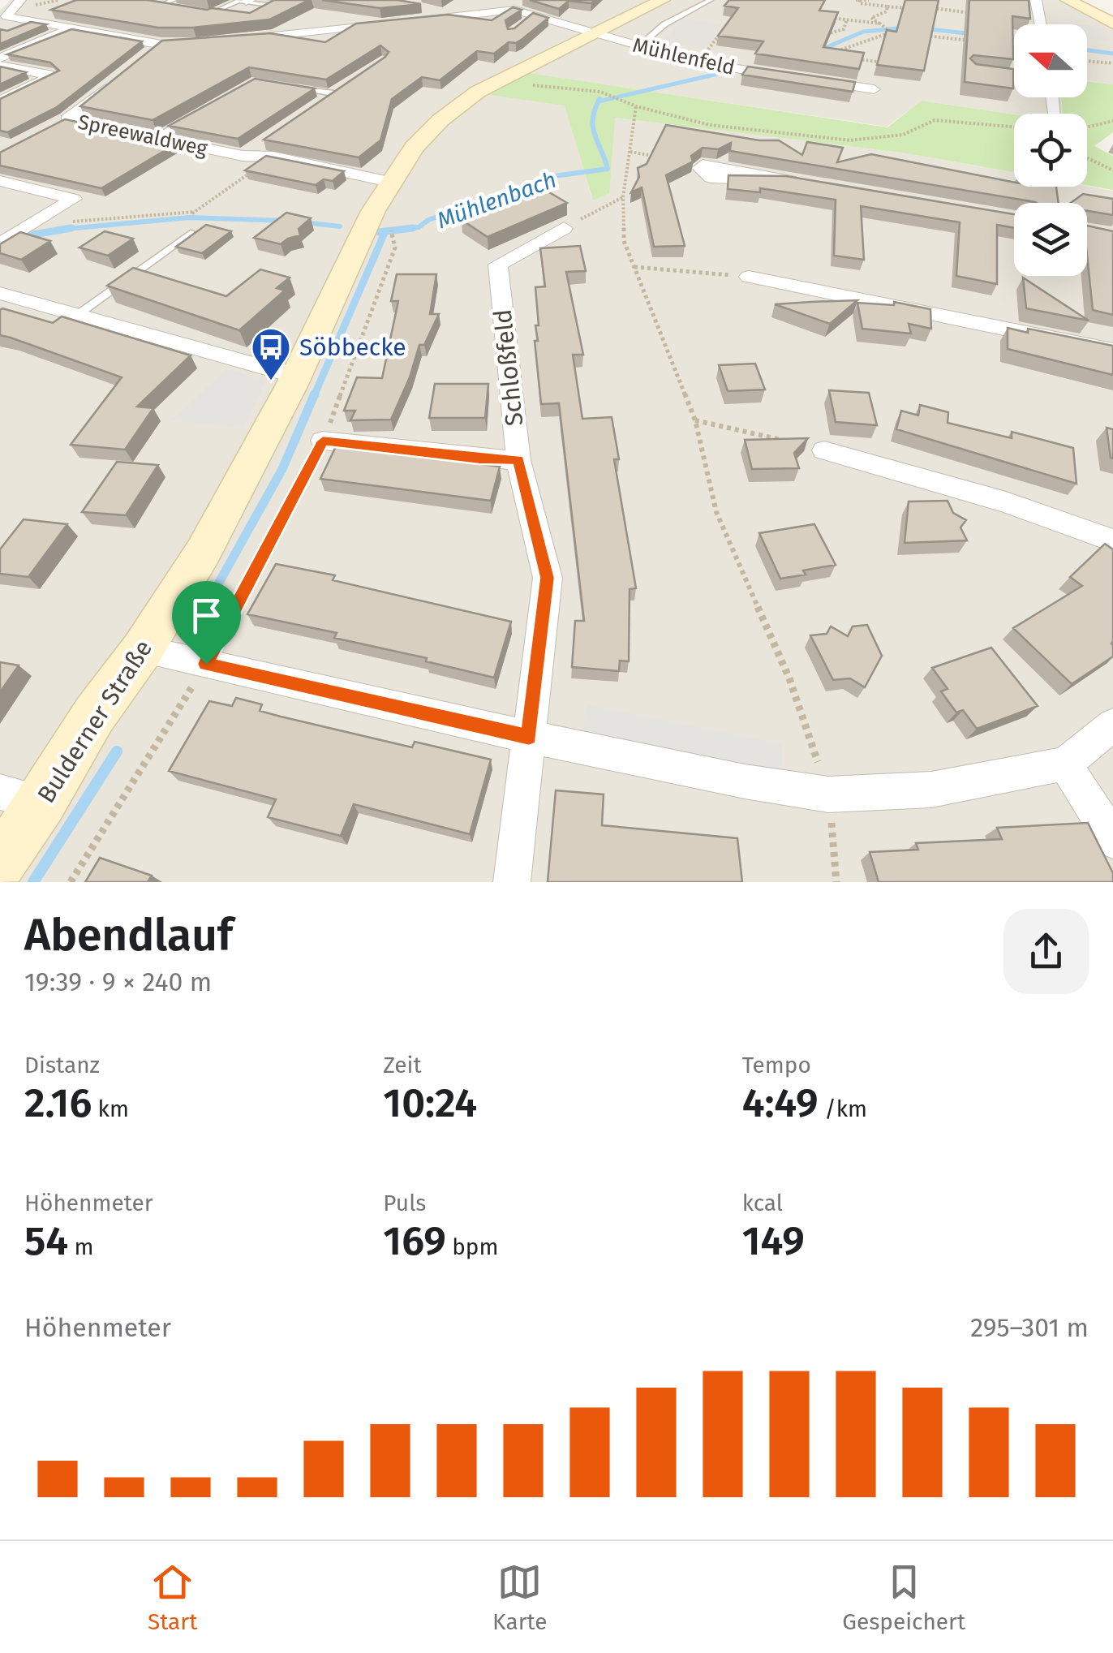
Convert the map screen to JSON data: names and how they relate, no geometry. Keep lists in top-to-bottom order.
{
  "streets": {
    "street": [
      "Mühlenfeld",
      "Spreewaldweg",
      "Schloßfeld",
      "Bulderner Straße"
    ]
  },
  "crossings": [
    ["Mühlenfeld", "Bulderner Straße"],
    ["Spreewaldweg", "Bulderner Straße"]
  ],
  "water": ["Mühlenbach"],
  "places": {
    "bus stop": ["Söbbecke"]
  },
  "north": "left",
  "page": {
    "heading": ["Abendlauf", "19:39 · 9 × 240 m"],
    "stats": [
      ["Distanz", "2.16 km"],
      ["Zeit", "10:24"],
      ["Tempo", "4:49 /km"],
      ["Höhenmeter", "54 m"],
      ["Puls", "169 bpm"],
      ["kcal", "149"]
    ],
    "chart": ["Höhenmeter", "295–301 m"],
    "tabs": ["Start", "Karte", "Gespeichert"]
  }
}
